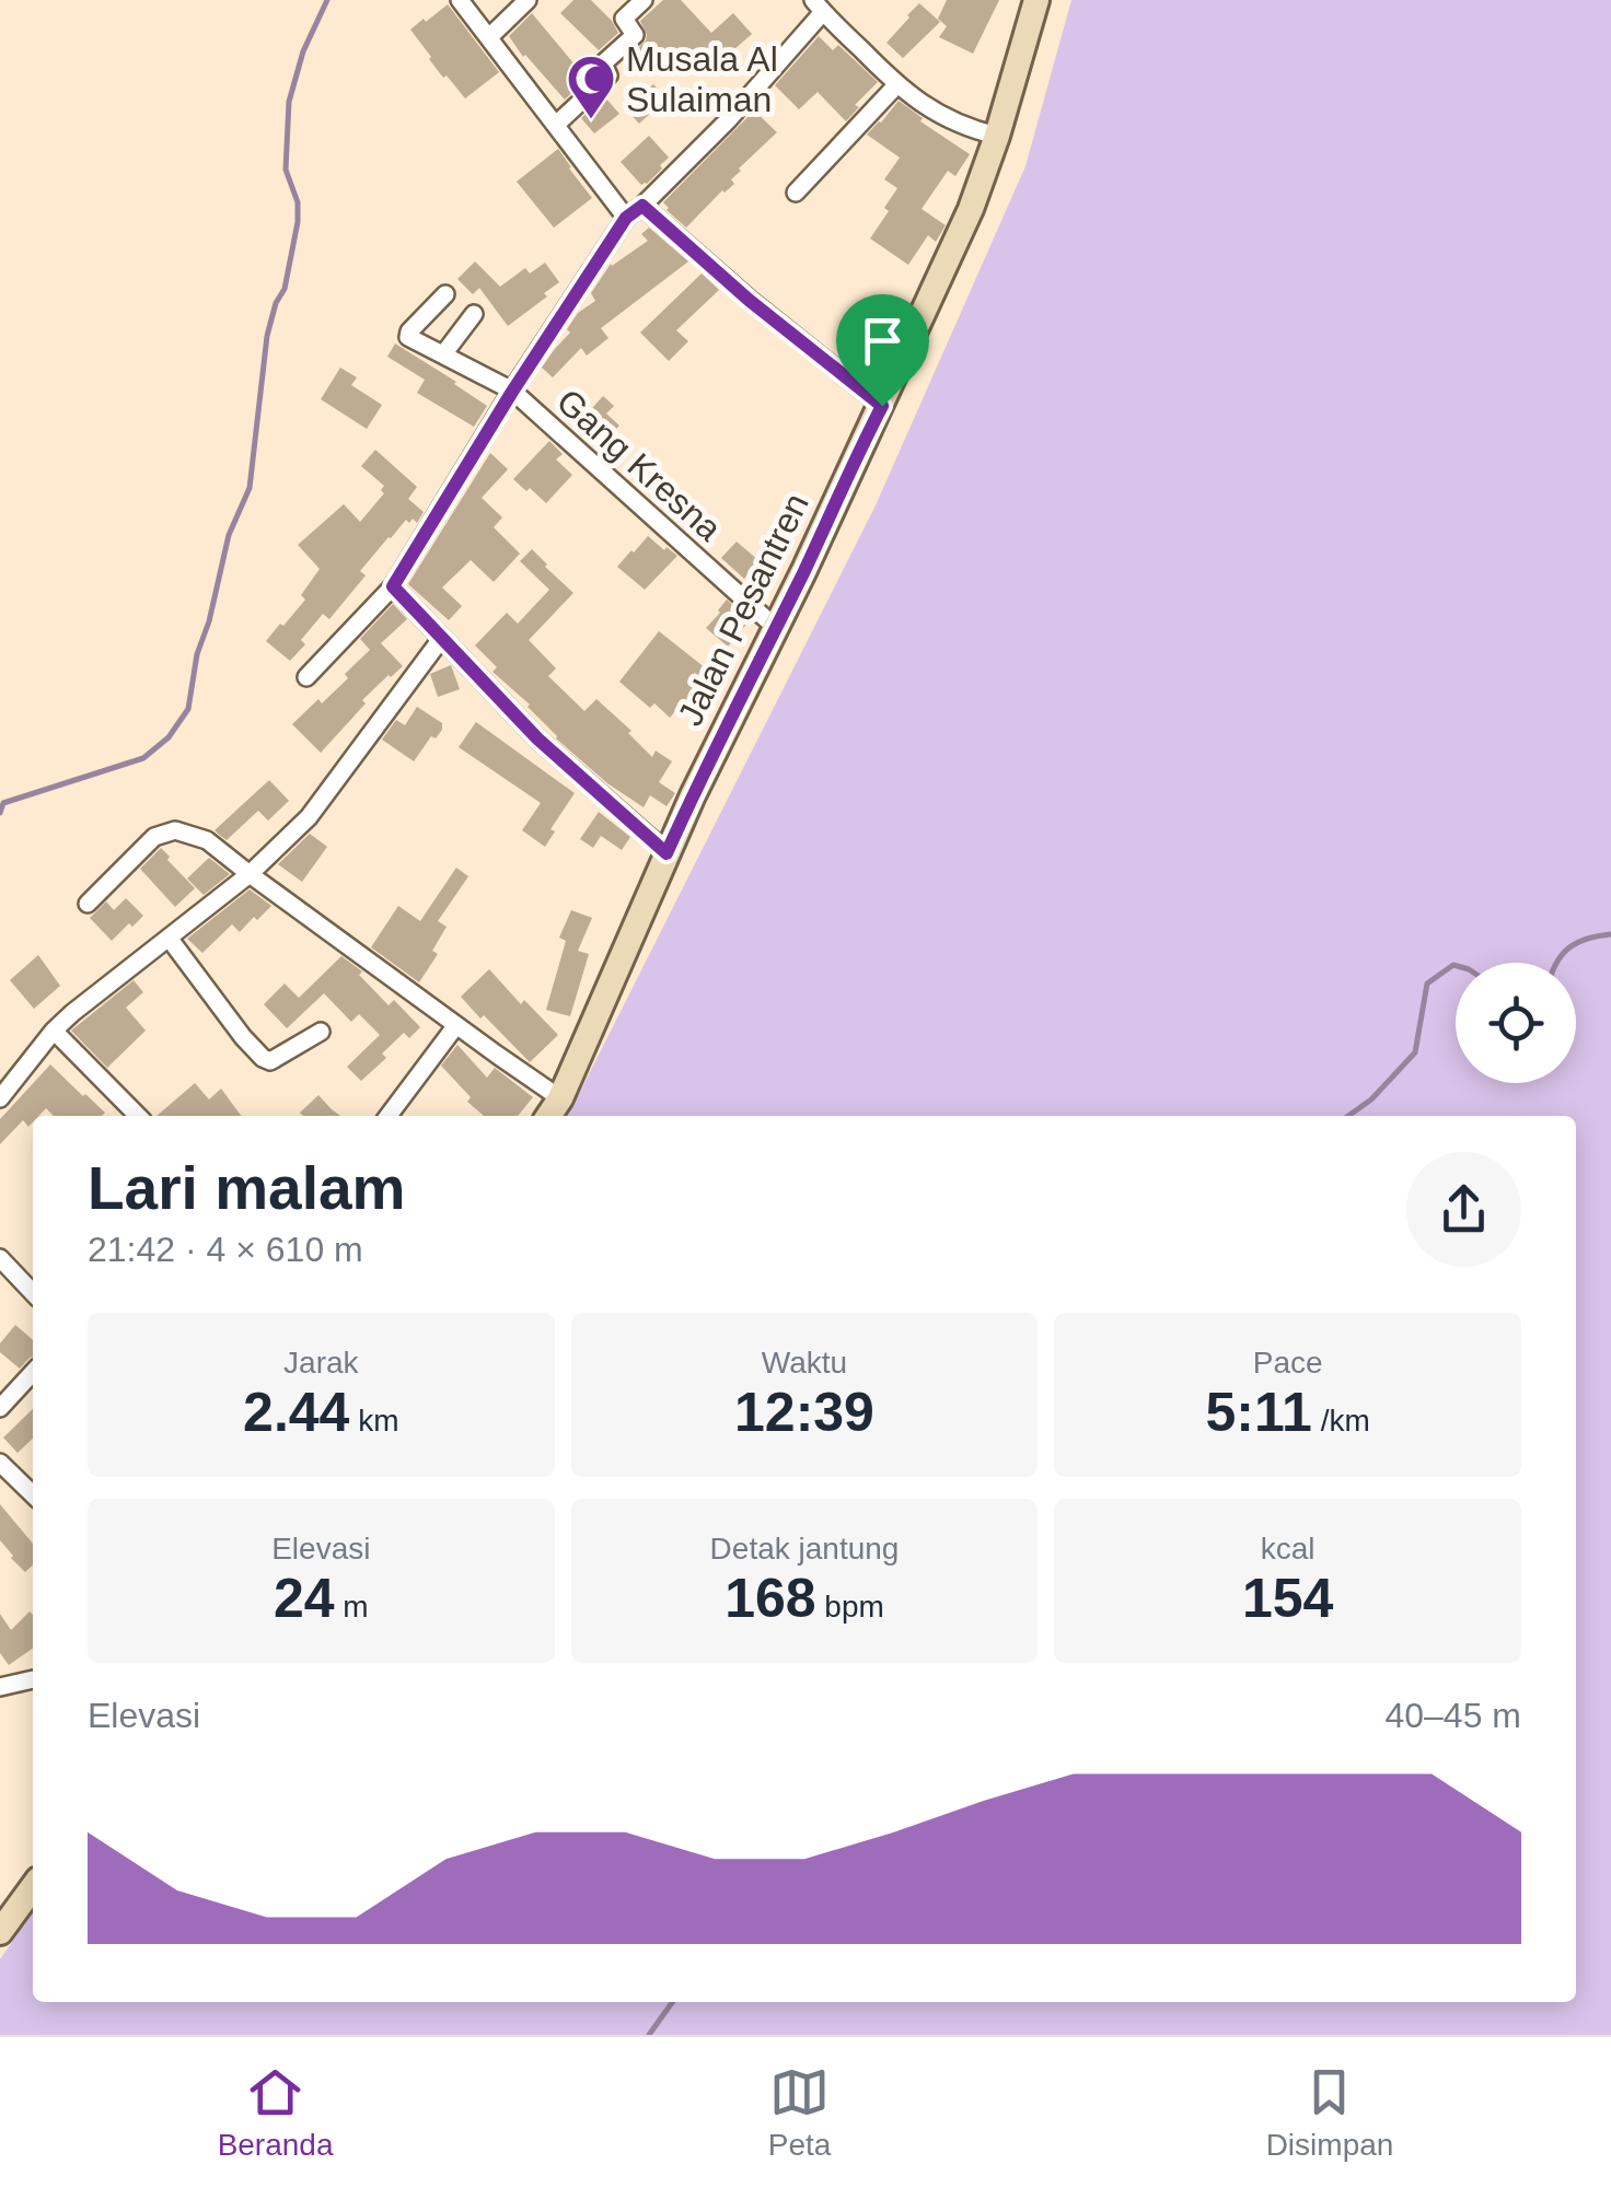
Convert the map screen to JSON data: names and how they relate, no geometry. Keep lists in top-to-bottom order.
{
  "streets": {
    "main road": ["Jalan Pesantren"],
    "street": ["Gang Kresna"]
  },
  "crossings": [
    ["Gang Kresna", "Jalan Pesantren"]
  ],
  "places": {
    "mosque": ["Musala Al Sulaiman"]
  },
  "page": {
    "heading": ["Lari malam", "21:42 · 4 × 610 m"],
    "stats": [
      ["Jarak", "2.44 km"],
      ["Waktu", "12:39"],
      ["Pace", "5:11 /km"],
      ["Elevasi", "24 m"],
      ["Detak jantung", "168 bpm"],
      ["kcal", "154"]
    ],
    "chart": ["Elevasi", "40–45 m"],
    "tabs": ["Beranda", "Peta", "Disimpan"]
  }
}
